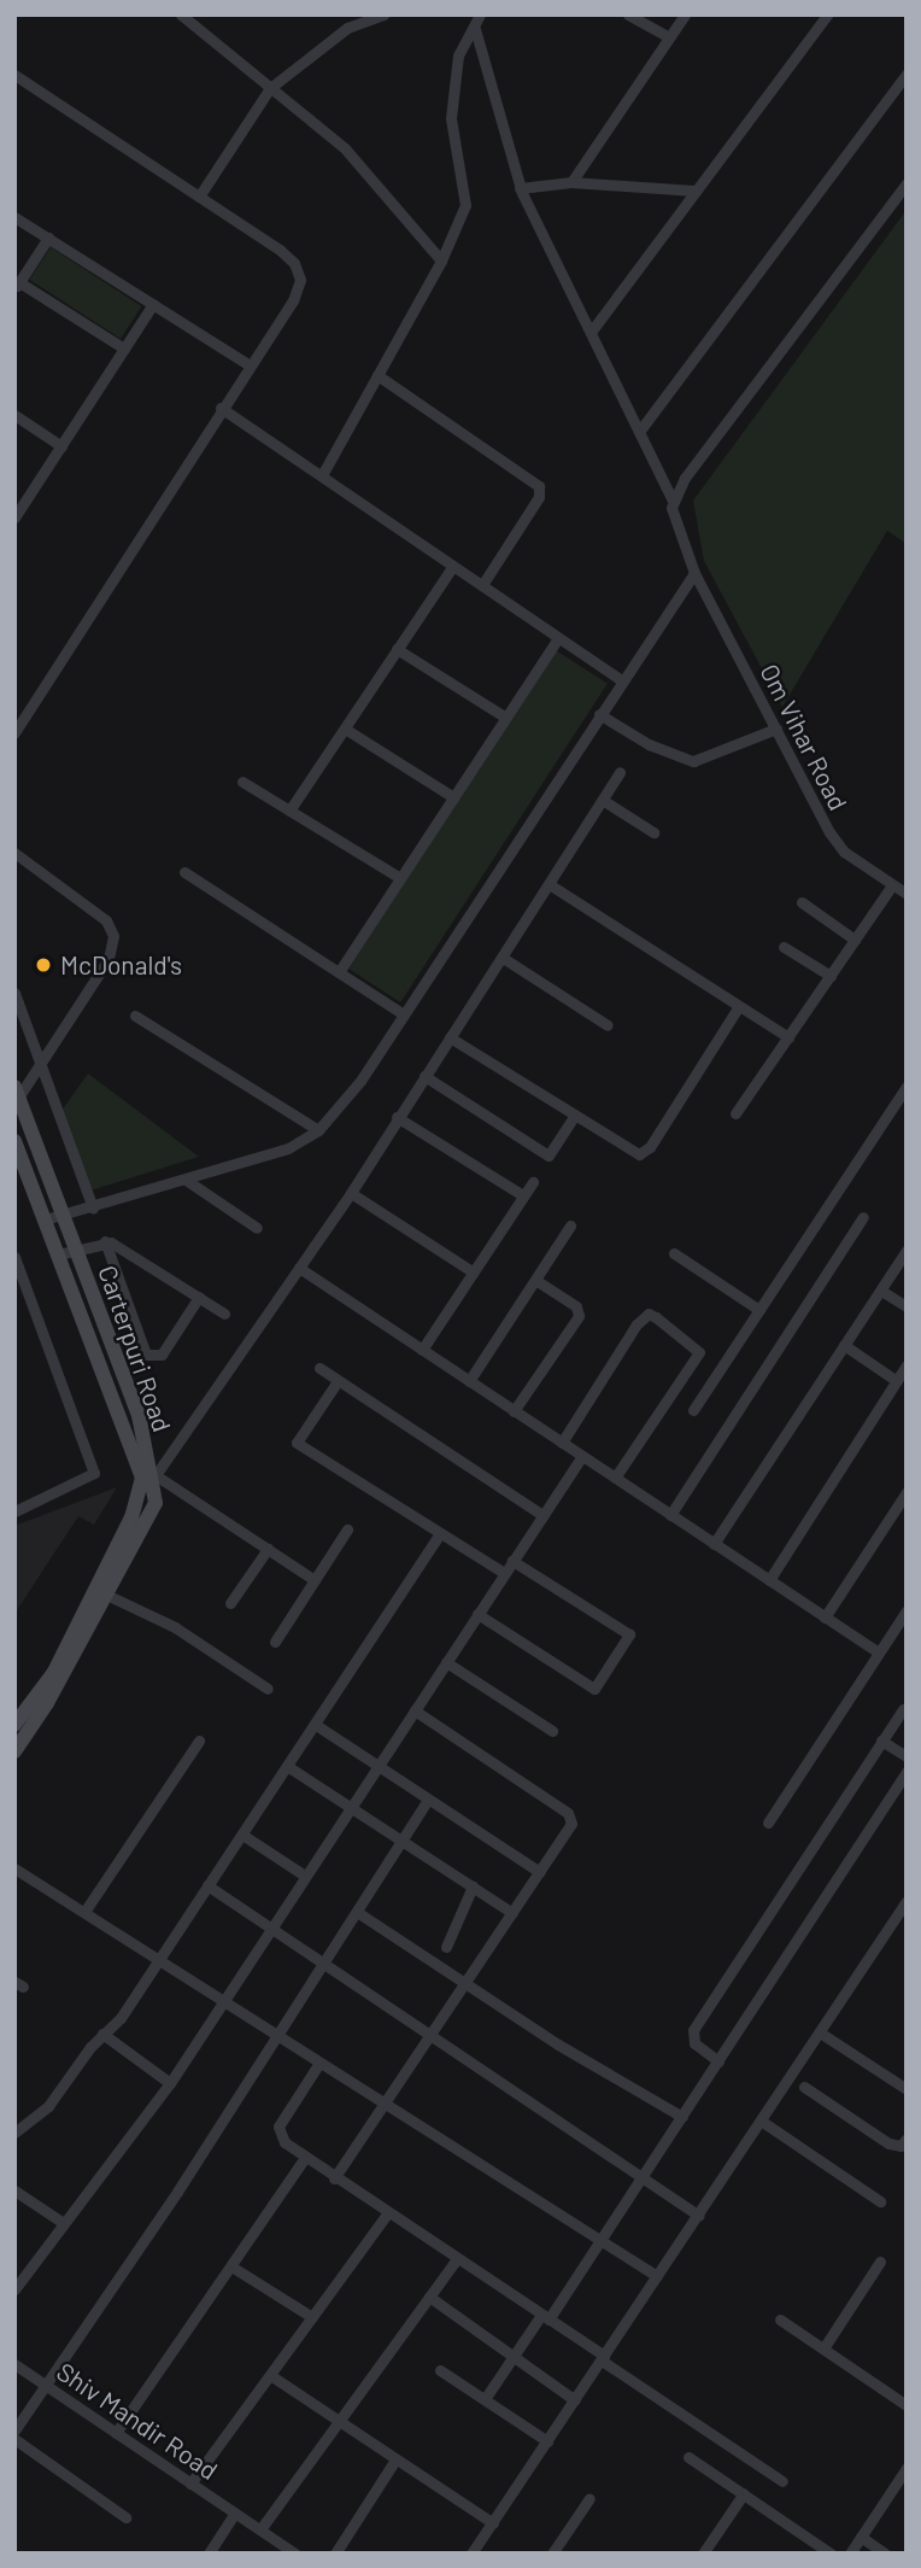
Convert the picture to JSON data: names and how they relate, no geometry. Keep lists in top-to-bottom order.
{
  "streets": {
    "main road": ["Carterpuri Road"],
    "street": ["Om Vihar Road", "Shiv Mandir Road"]
  },
  "places": ["McDonald's"]
}
